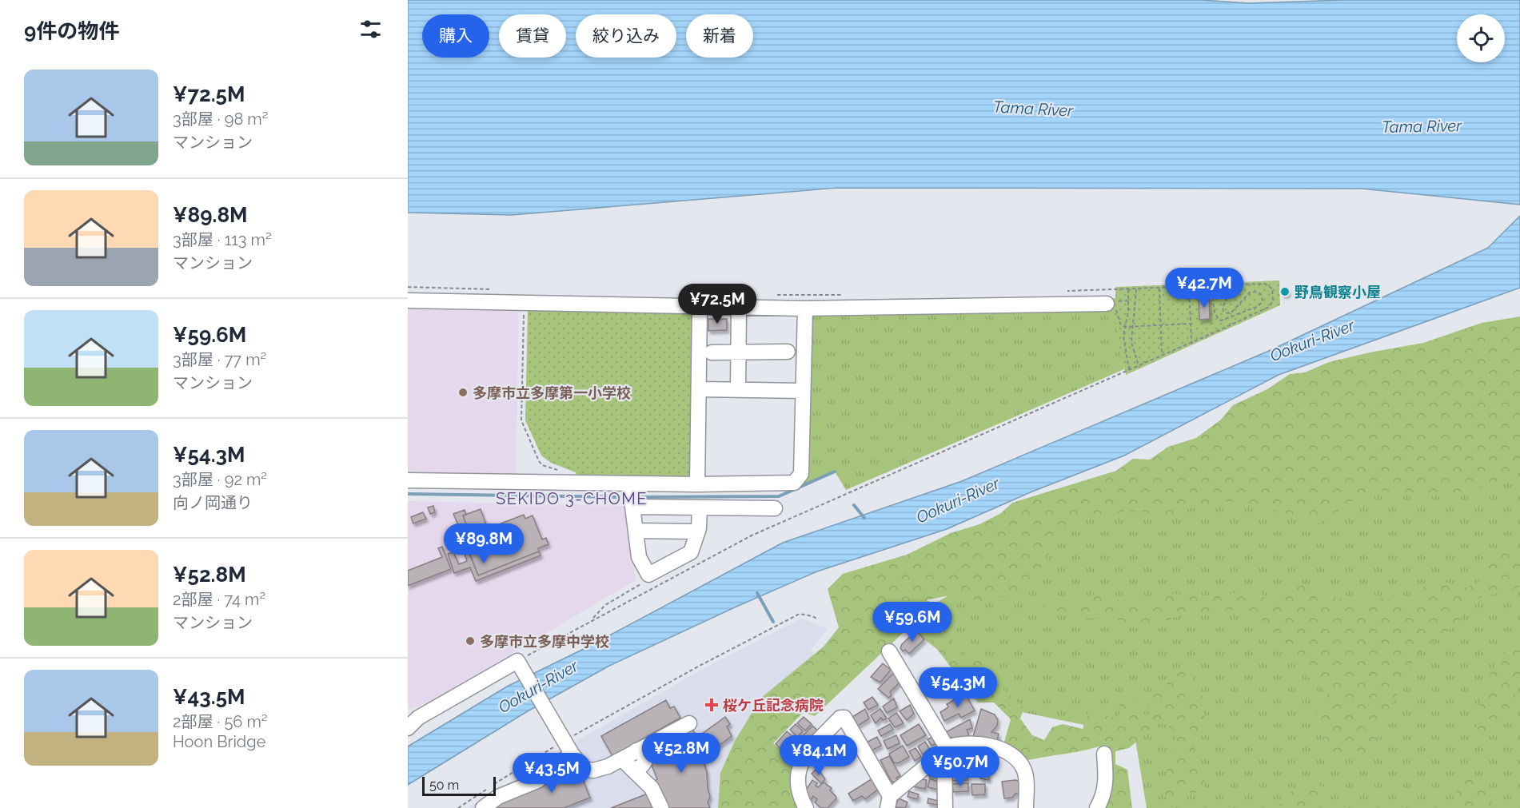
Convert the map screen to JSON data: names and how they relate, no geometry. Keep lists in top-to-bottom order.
{
  "districts": ["SEKIDO 3-CHOME"],
  "water": ["Tama River", "Ookuri-River"],
  "places": {
    "other": ["野鳥観察小屋", "多摩市立多摩第一小学校", "多摩市立多摩中学校"],
    "health": ["桜ケ丘記念病院"]
  },
  "scale_bar": "50 m",
  "page": {
    "heading": "9件の物件",
    "chip": [
      "購入",
      "賃貸",
      "絞り込み",
      "新着"
    ],
    "list": [
      {
        "name": "¥72.5M",
        "note": "3部屋 · 98 m² · マンション"
      },
      {
        "name": "¥89.8M",
        "note": "3部屋 · 113 m² · マンション"
      },
      {
        "name": "¥59.6M",
        "note": "3部屋 · 77 m² · マンション"
      },
      {
        "name": "¥54.3M",
        "note": "3部屋 · 92 m² · 向ノ岡通り"
      },
      {
        "name": "¥52.8M",
        "note": "2部屋 · 74 m² · マンション"
      },
      {
        "name": "¥43.5M",
        "note": "2部屋 · 56 m² · Hoon Bridge"
      }
    ],
    "price": [
      "¥42.7M",
      "¥72.5M",
      "¥89.8M",
      "¥59.6M",
      "¥54.3M",
      "¥52.8M",
      "¥84.1M",
      "¥50.7M",
      "¥43.5M"
    ],
    "scale": "50 m"
  }
}
